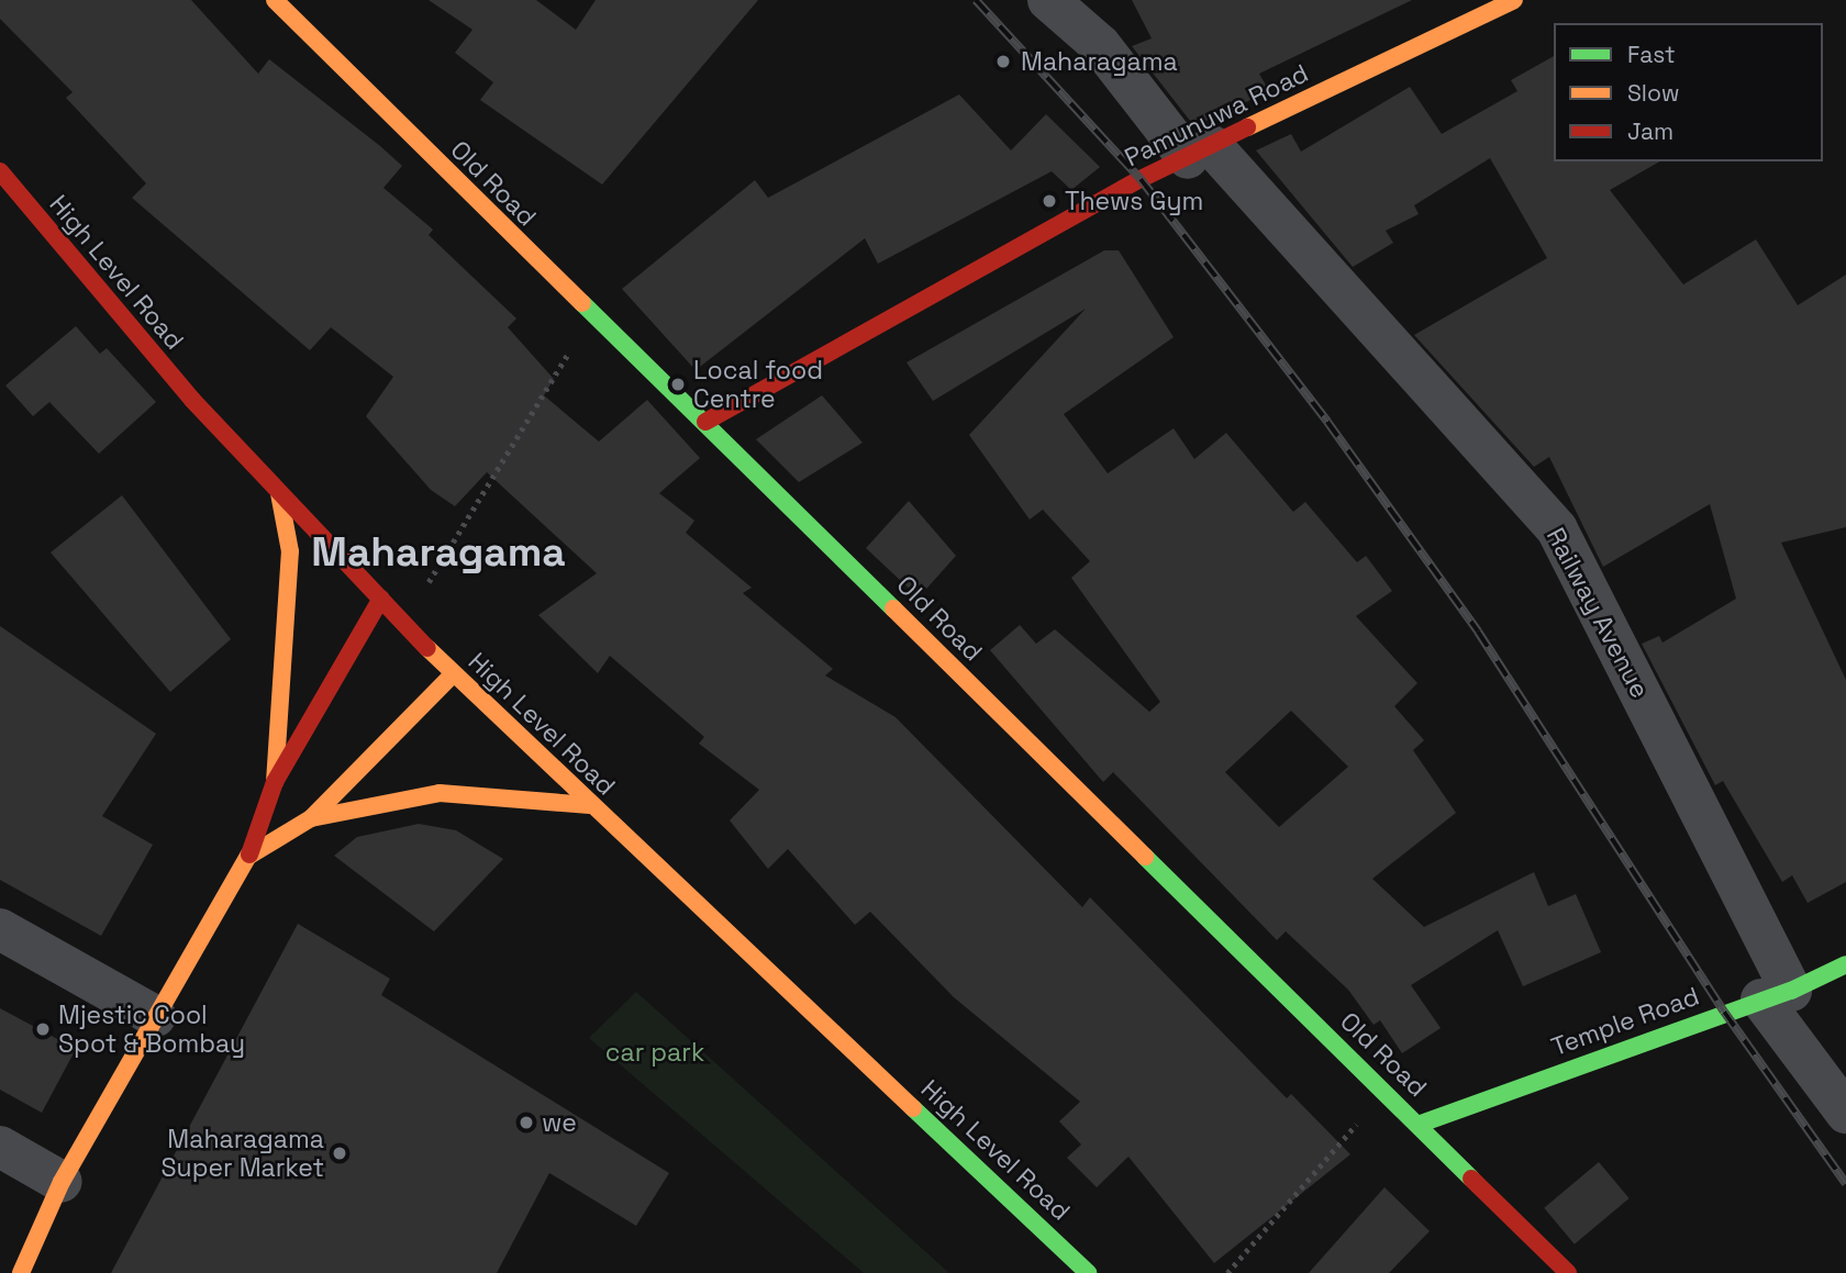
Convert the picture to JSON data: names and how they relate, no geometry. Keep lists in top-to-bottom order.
{
  "streets": {
    "main road": [
      "Pamunuwa Road",
      "Old Road",
      "High Level Road",
      "Temple Road"
    ],
    "street": ["Railway Avenue"]
  },
  "crossings": [
    ["Pamunuwa Road", "Old Road"],
    ["Pamunuwa Road", "Railway Avenue"],
    ["Old Road", "Temple Road"],
    ["Railway Avenue", "Temple Road"]
  ],
  "districts": ["Maharagama"],
  "parks": ["car park"],
  "places": [
    "Maharagama",
    "Thews Gym",
    "Local food Centre",
    "Mjestic Cool Spot & Bombay",
    "we",
    "Maharagama Super Market"
  ],
  "legend": ["Fast", "Slow", "Jam"]
}
